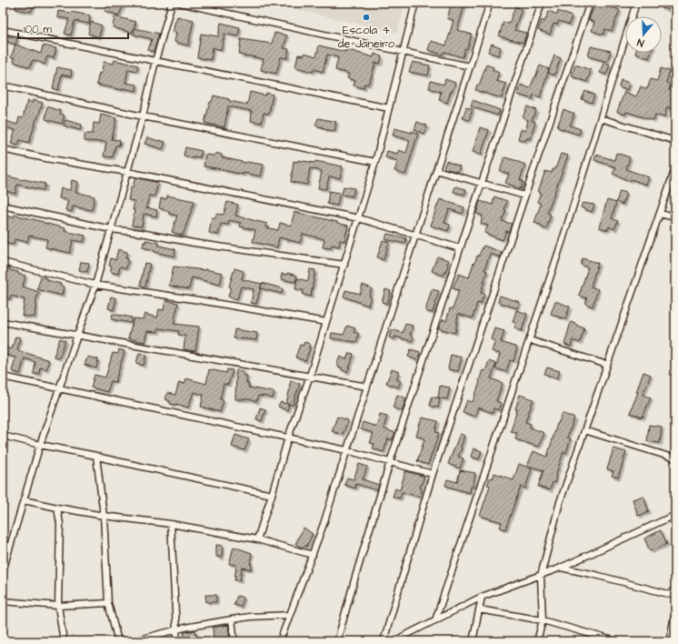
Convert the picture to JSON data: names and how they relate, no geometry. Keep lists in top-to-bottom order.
{
  "places": ["Escola 4 de Janeiro"],
  "scale_bar": "100 m",
  "north": "bottom"
}
